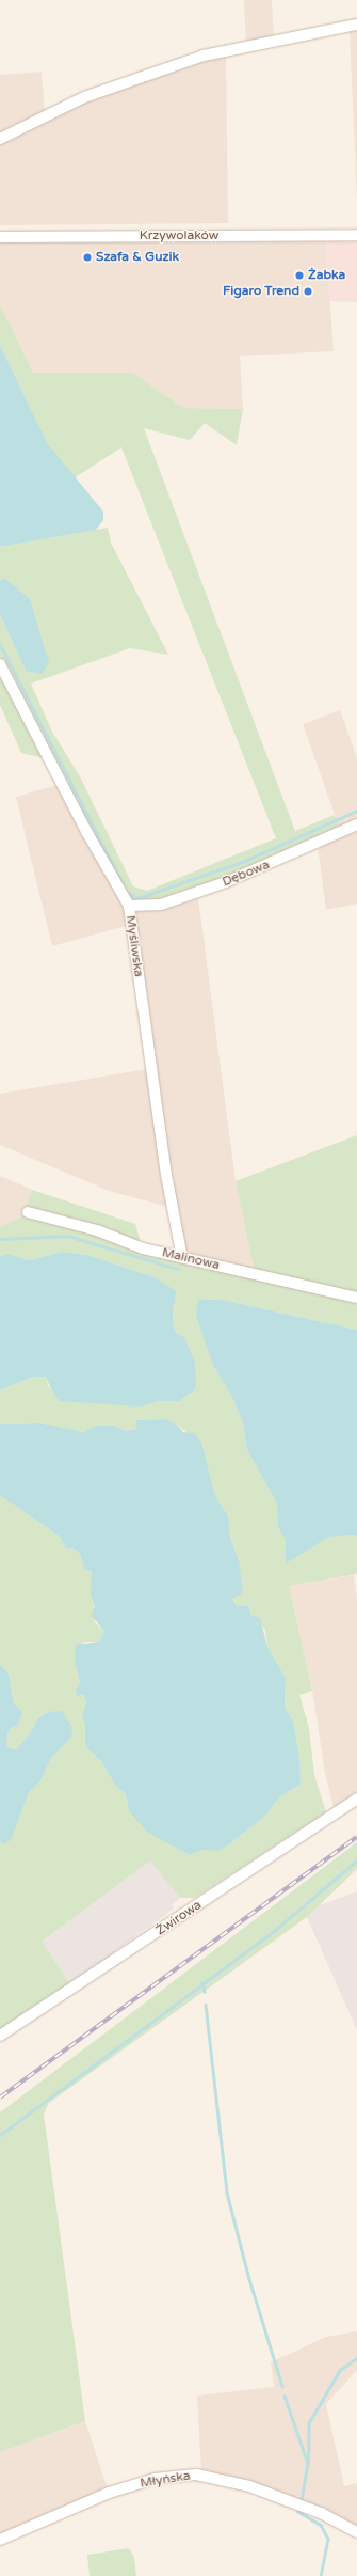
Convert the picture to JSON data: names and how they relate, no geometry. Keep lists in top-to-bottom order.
{
  "streets": {
    "street": [
      "Krzywolaków",
      "Dębowa",
      "Myśliwska",
      "Malinowa",
      "Żwirowa",
      "Młyńska"
    ]
  },
  "crossings": [
    ["Dębowa", "Myśliwska"],
    ["Myśliwska", "Malinowa"]
  ],
  "places": ["Szafa & Guzik", "Żabka", "Figaro Trend"]
}
